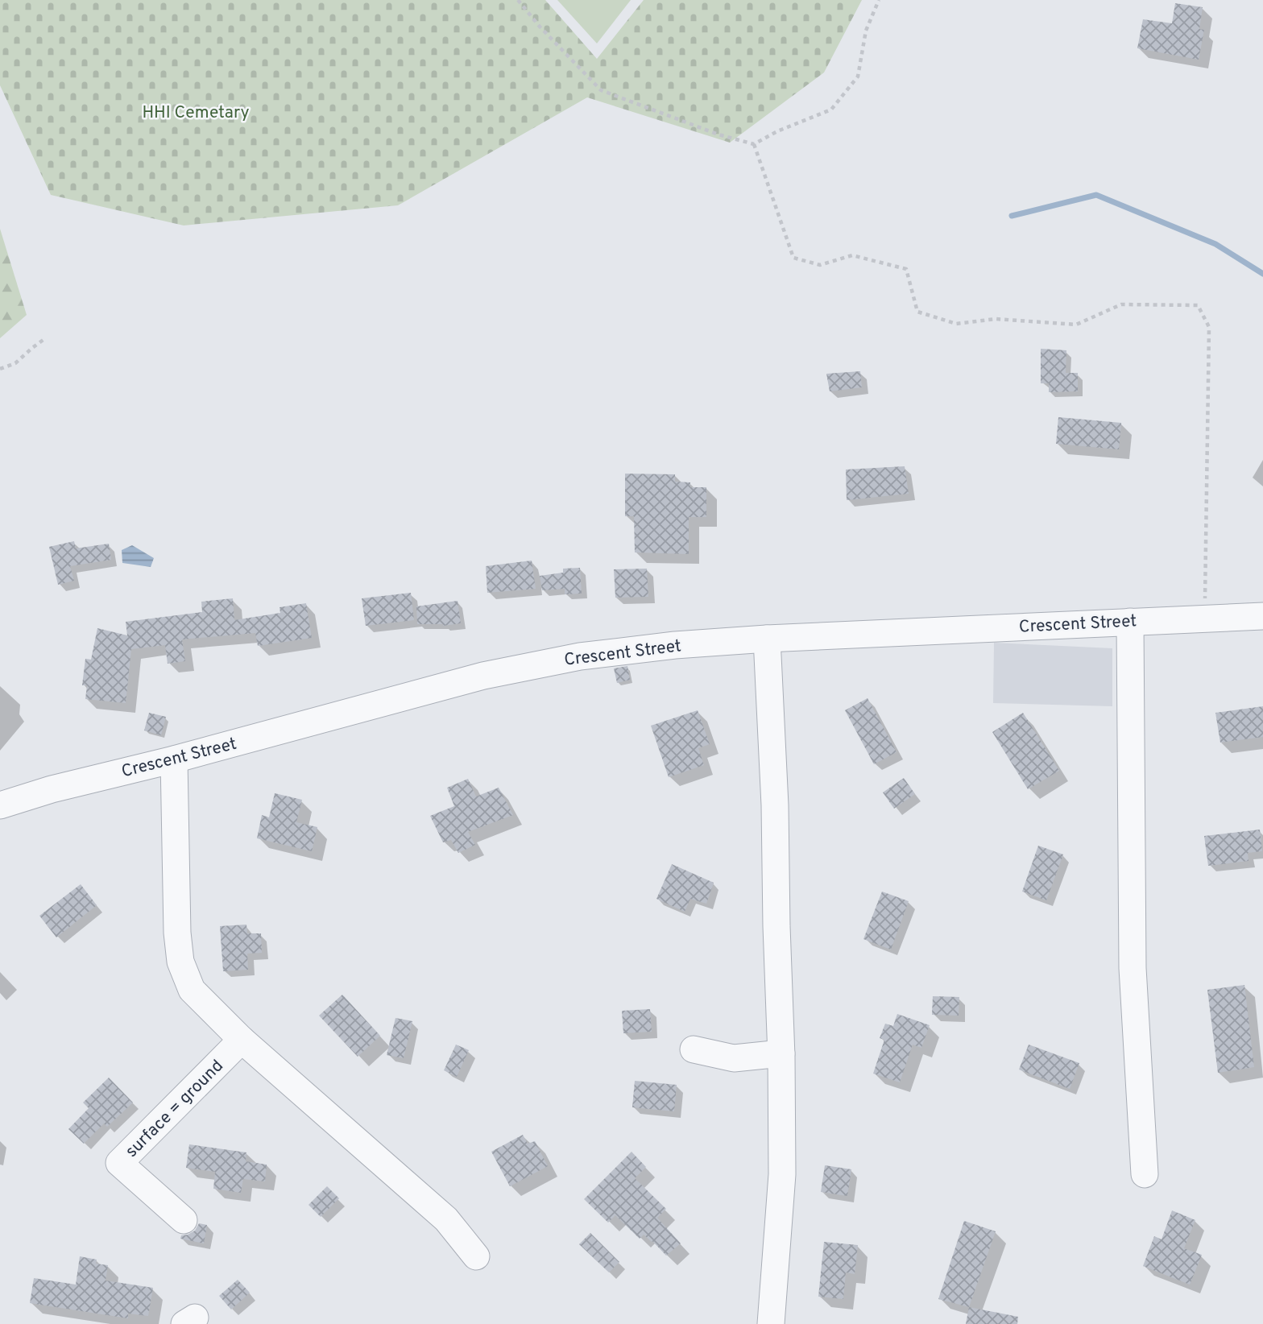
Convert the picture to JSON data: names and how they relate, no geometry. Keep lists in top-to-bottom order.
{
  "streets": {
    "street": ["Crescent Street", "surface = ground"]
  },
  "parks": ["HHI Cemetary"]
}
